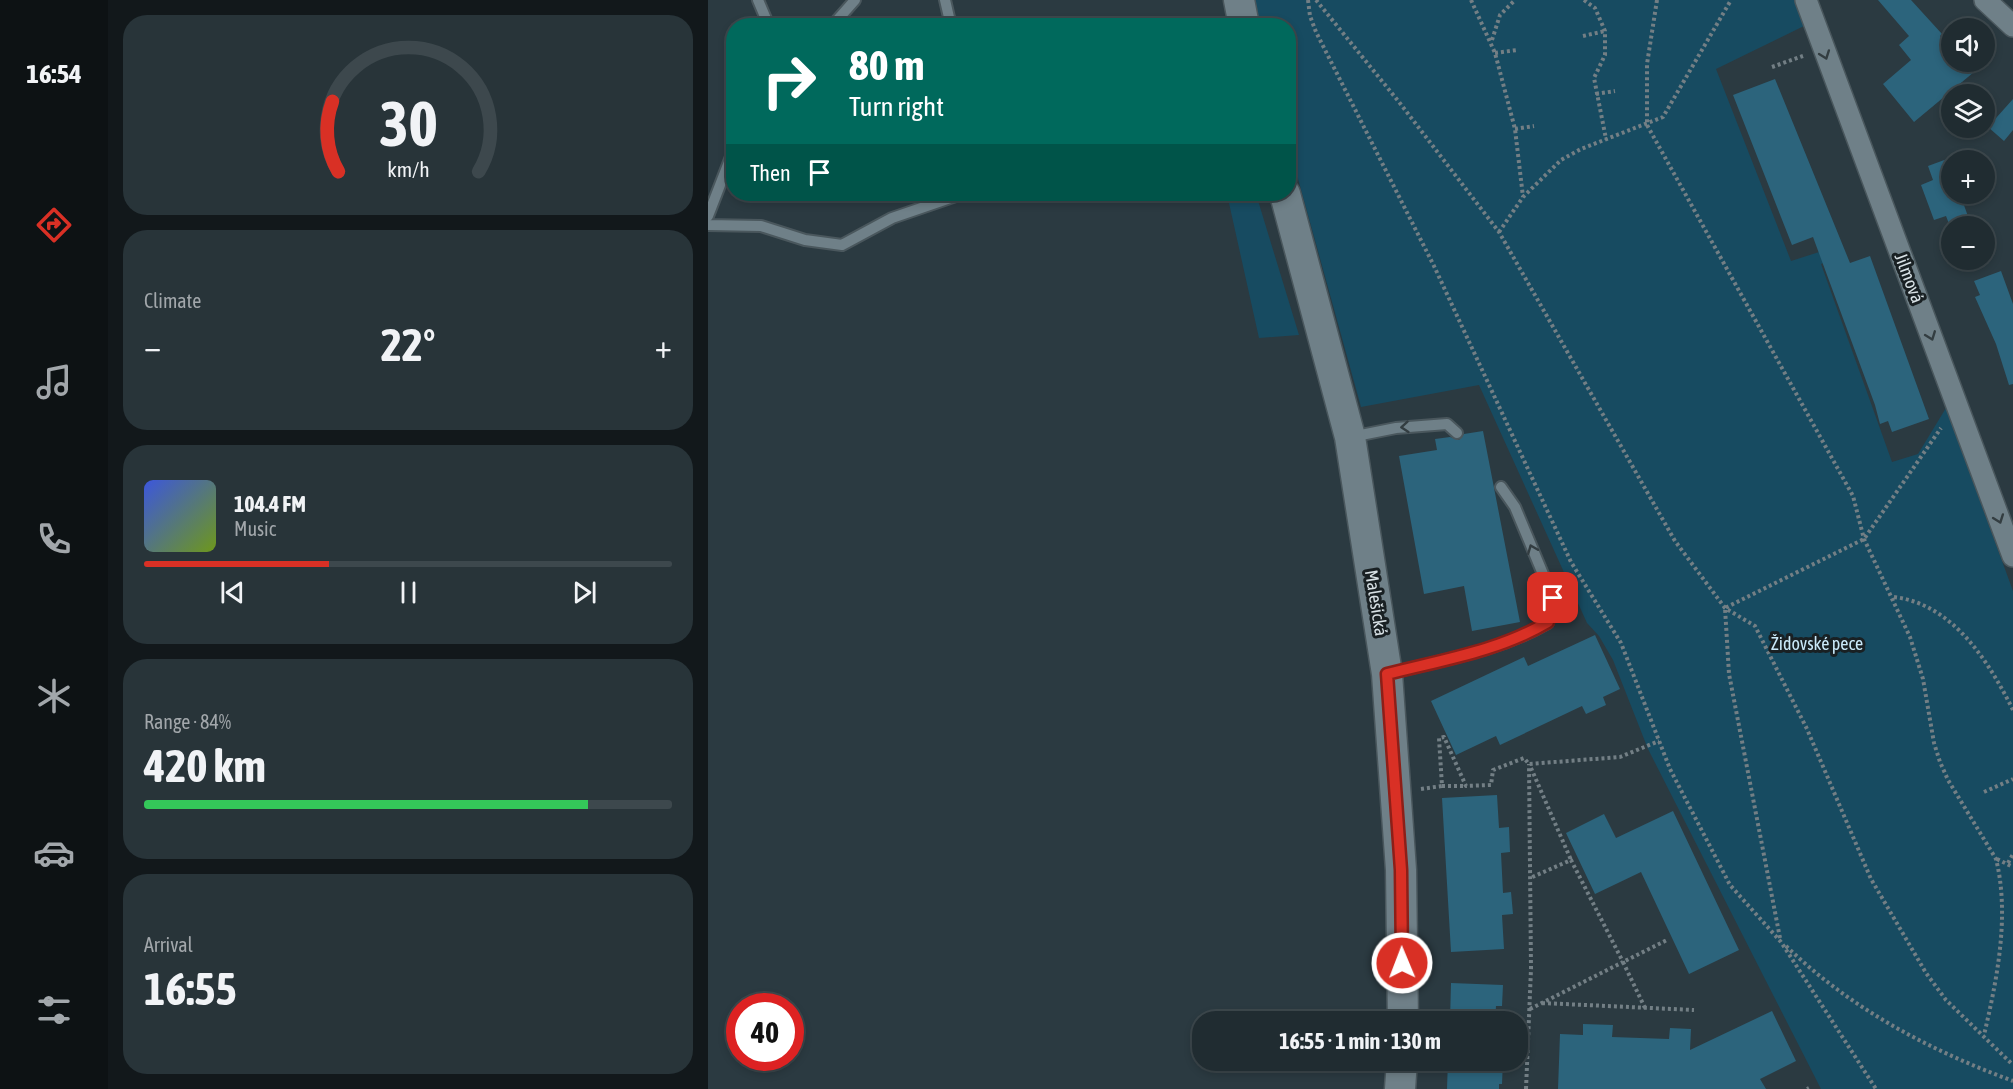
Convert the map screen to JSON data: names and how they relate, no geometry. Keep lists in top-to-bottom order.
{
  "streets": {
    "street": ["Jilmová", "Malešická"]
  },
  "one_way": ["Jilmová"],
  "parks": ["Židovské pece"],
  "page": {
    "tabs": "16:54",
    "map_buttons": ["+", "−"],
    "turn": ["80 m", "Turn right"],
    "then": "Then",
    "tile": [
      "Climate",
      ["Range · 84%", "420 km"],
      ["Arrival", "16:55"]
    ],
    "heat": ["−", "22°", "+"],
    "song": ["104.4 FM", "Music"],
    "limit": "40",
    "trip": "16:55 · 1 min · 130 m",
    "gauge": ["30", "km/h"]
  }
}
